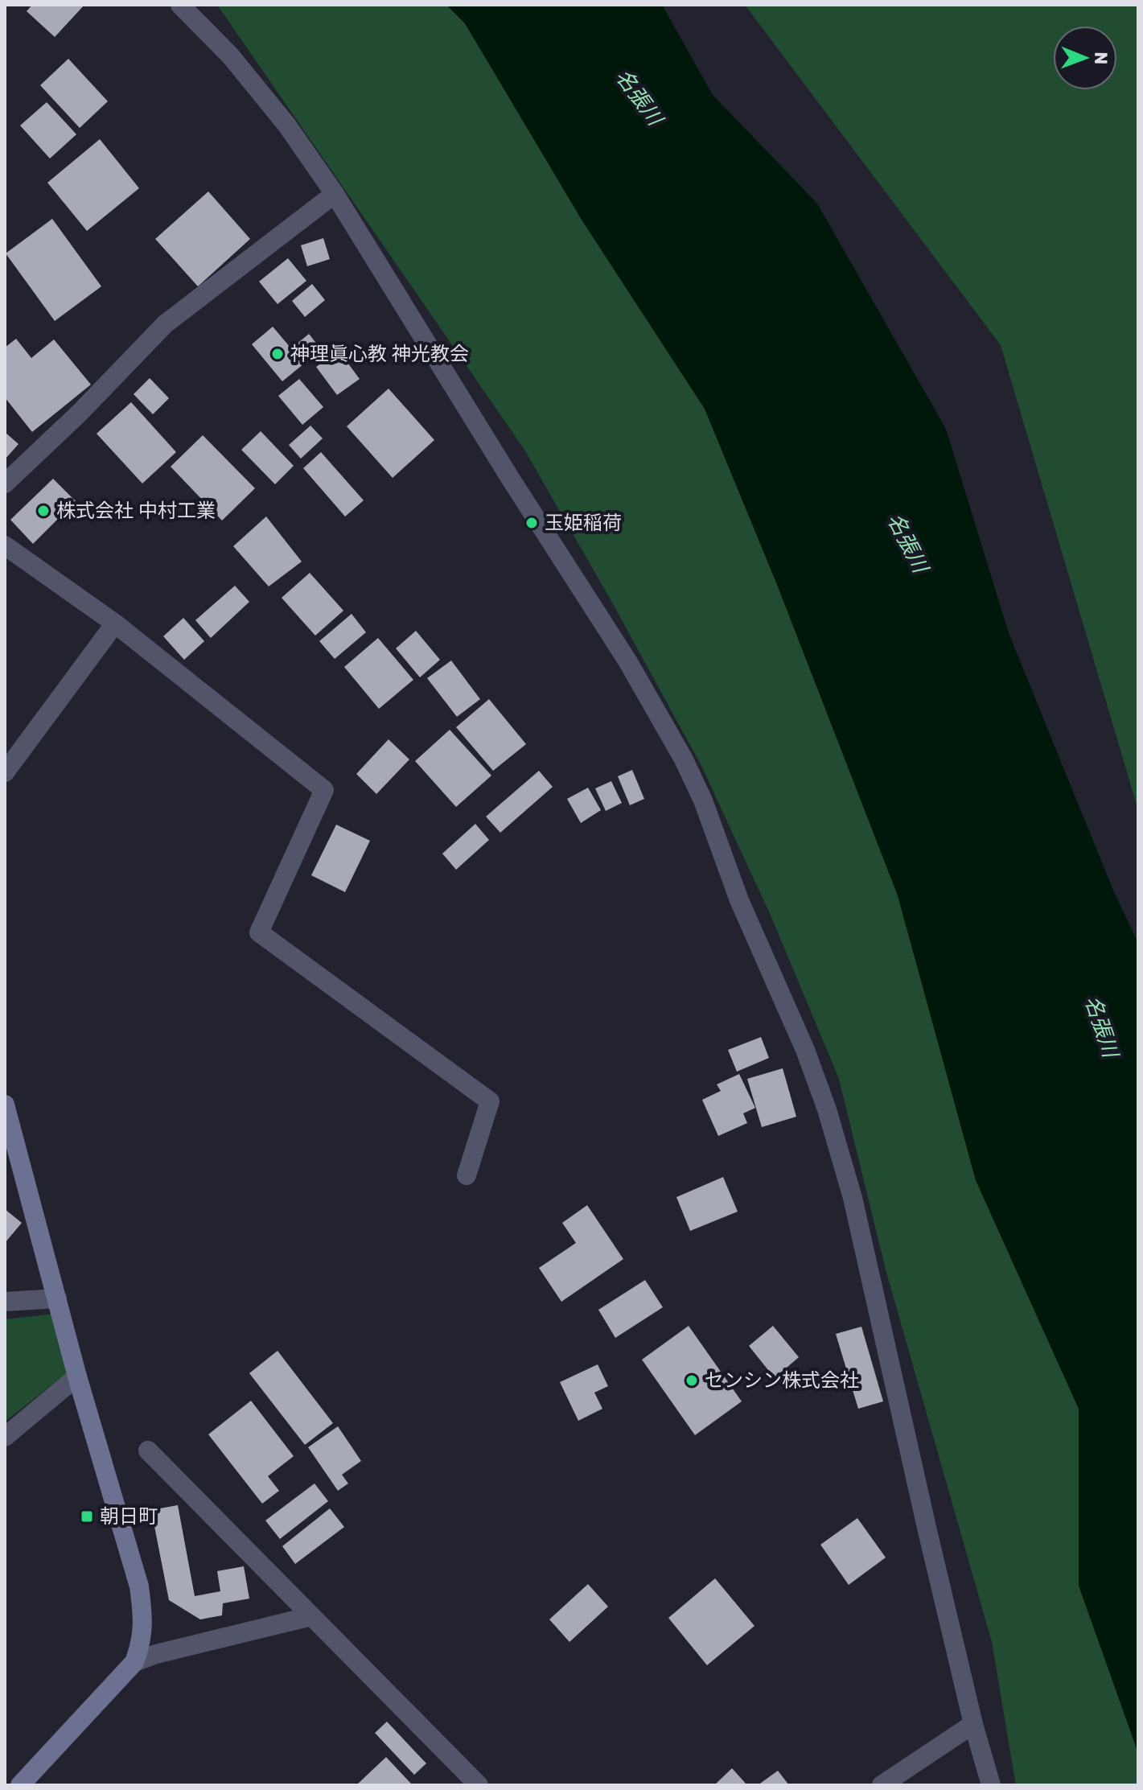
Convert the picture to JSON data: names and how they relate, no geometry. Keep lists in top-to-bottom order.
{
  "water": ["名張川"],
  "places": {
    "other": [
      "神理眞心教 神光教会",
      "株式会社 中村工業",
      "玉姫稲荷",
      "センシン株式会社"
    ],
    "transit": ["朝日町"]
  },
  "north": "right"
}
